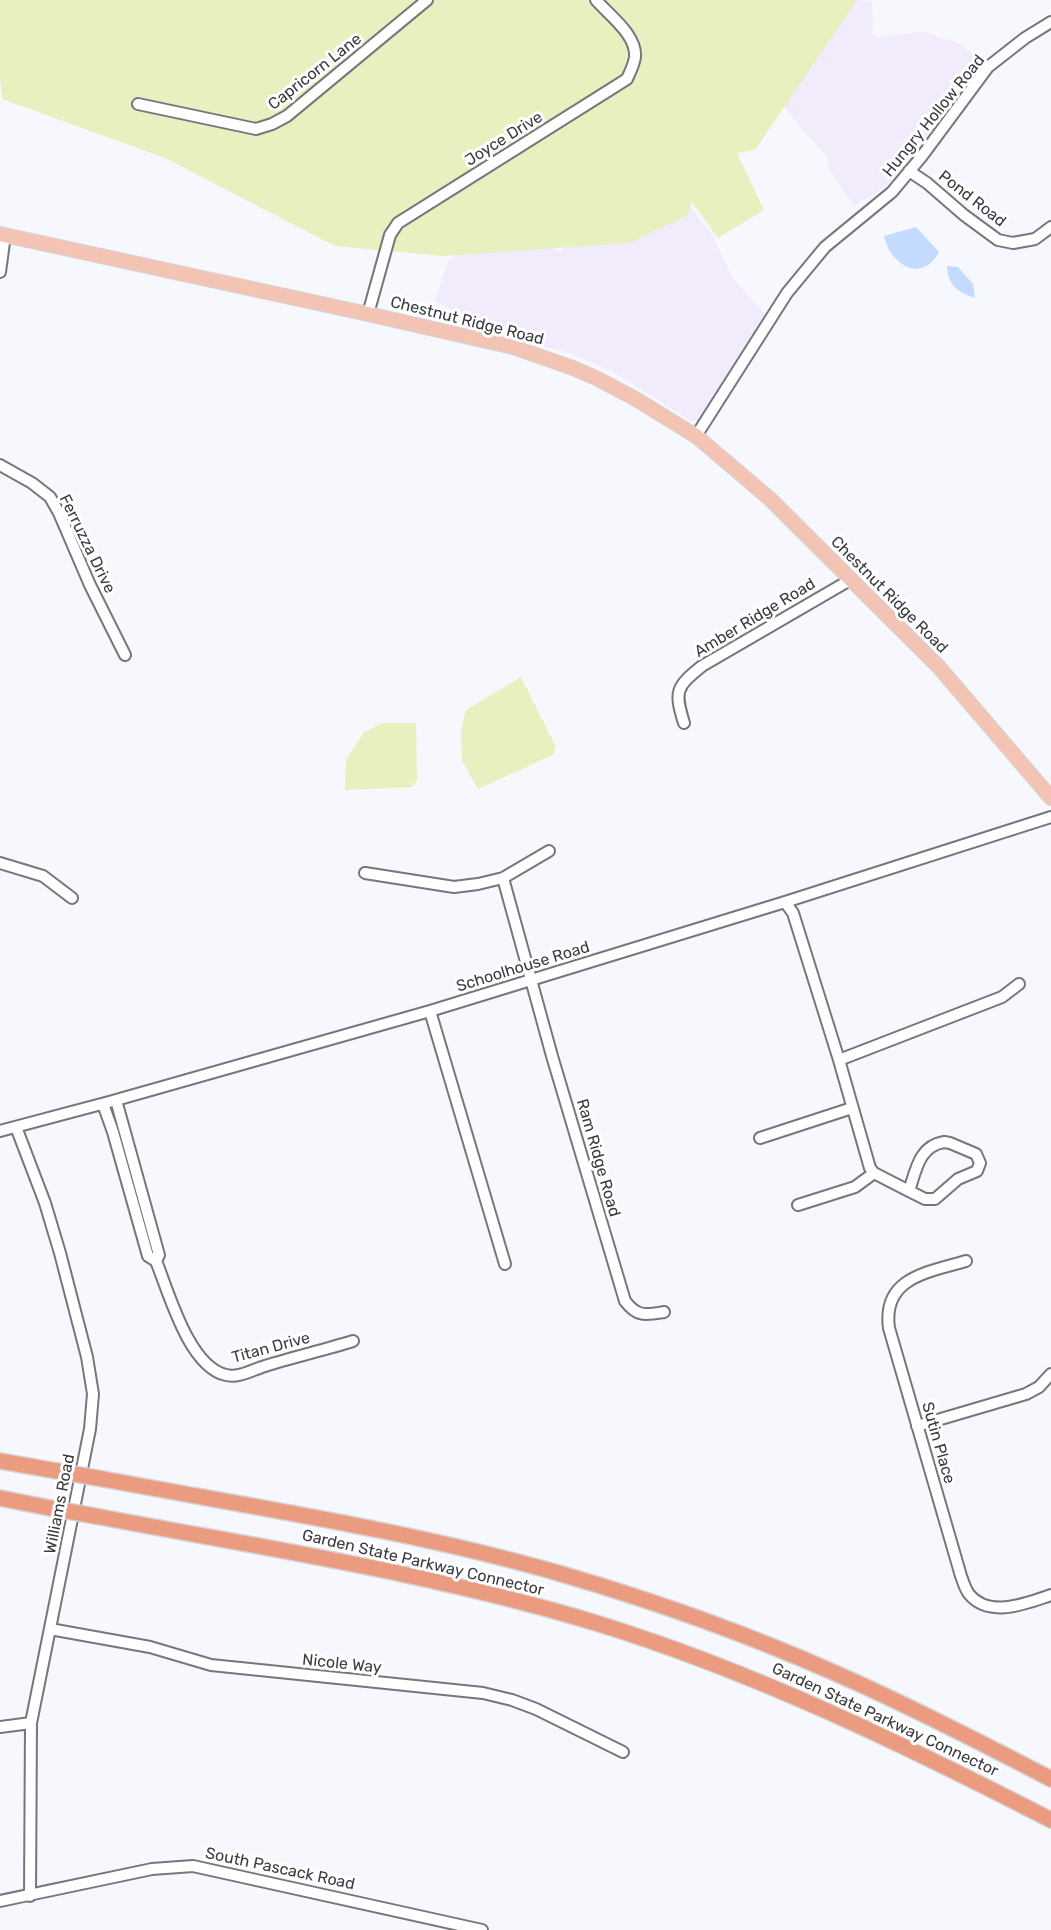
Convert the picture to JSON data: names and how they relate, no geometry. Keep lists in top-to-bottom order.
{
  "streets": {
    "highway": ["Garden State Parkway Connector"],
    "main road": ["Chestnut Ridge Road"],
    "street": [
      "Capricorn Lane",
      "Hungry Hollow Road",
      "Joyce Drive",
      "Pond Road",
      "Ferruzza Drive",
      "Amber Ridge Road",
      "Schoolhouse Road",
      "Ram Ridge Road",
      "Titan Drive",
      "Sutin Place",
      "Williams Road",
      "Nicole Way",
      "South Pascack Road"
    ]
  },
  "crossings": [
    ["Hungry Hollow Road", "Pond Road"],
    ["Hungry Hollow Road", "Chestnut Ridge Road"],
    ["Joyce Drive", "Chestnut Ridge Road"],
    ["Chestnut Ridge Road", "Amber Ridge Road"],
    ["Schoolhouse Road", "Ram Ridge Road"],
    ["Schoolhouse Road", "Titan Drive"],
    ["Schoolhouse Road", "Williams Road"],
    ["Williams Road", "Nicole Way"],
    ["Williams Road", "South Pascack Road"]
  ]
}
